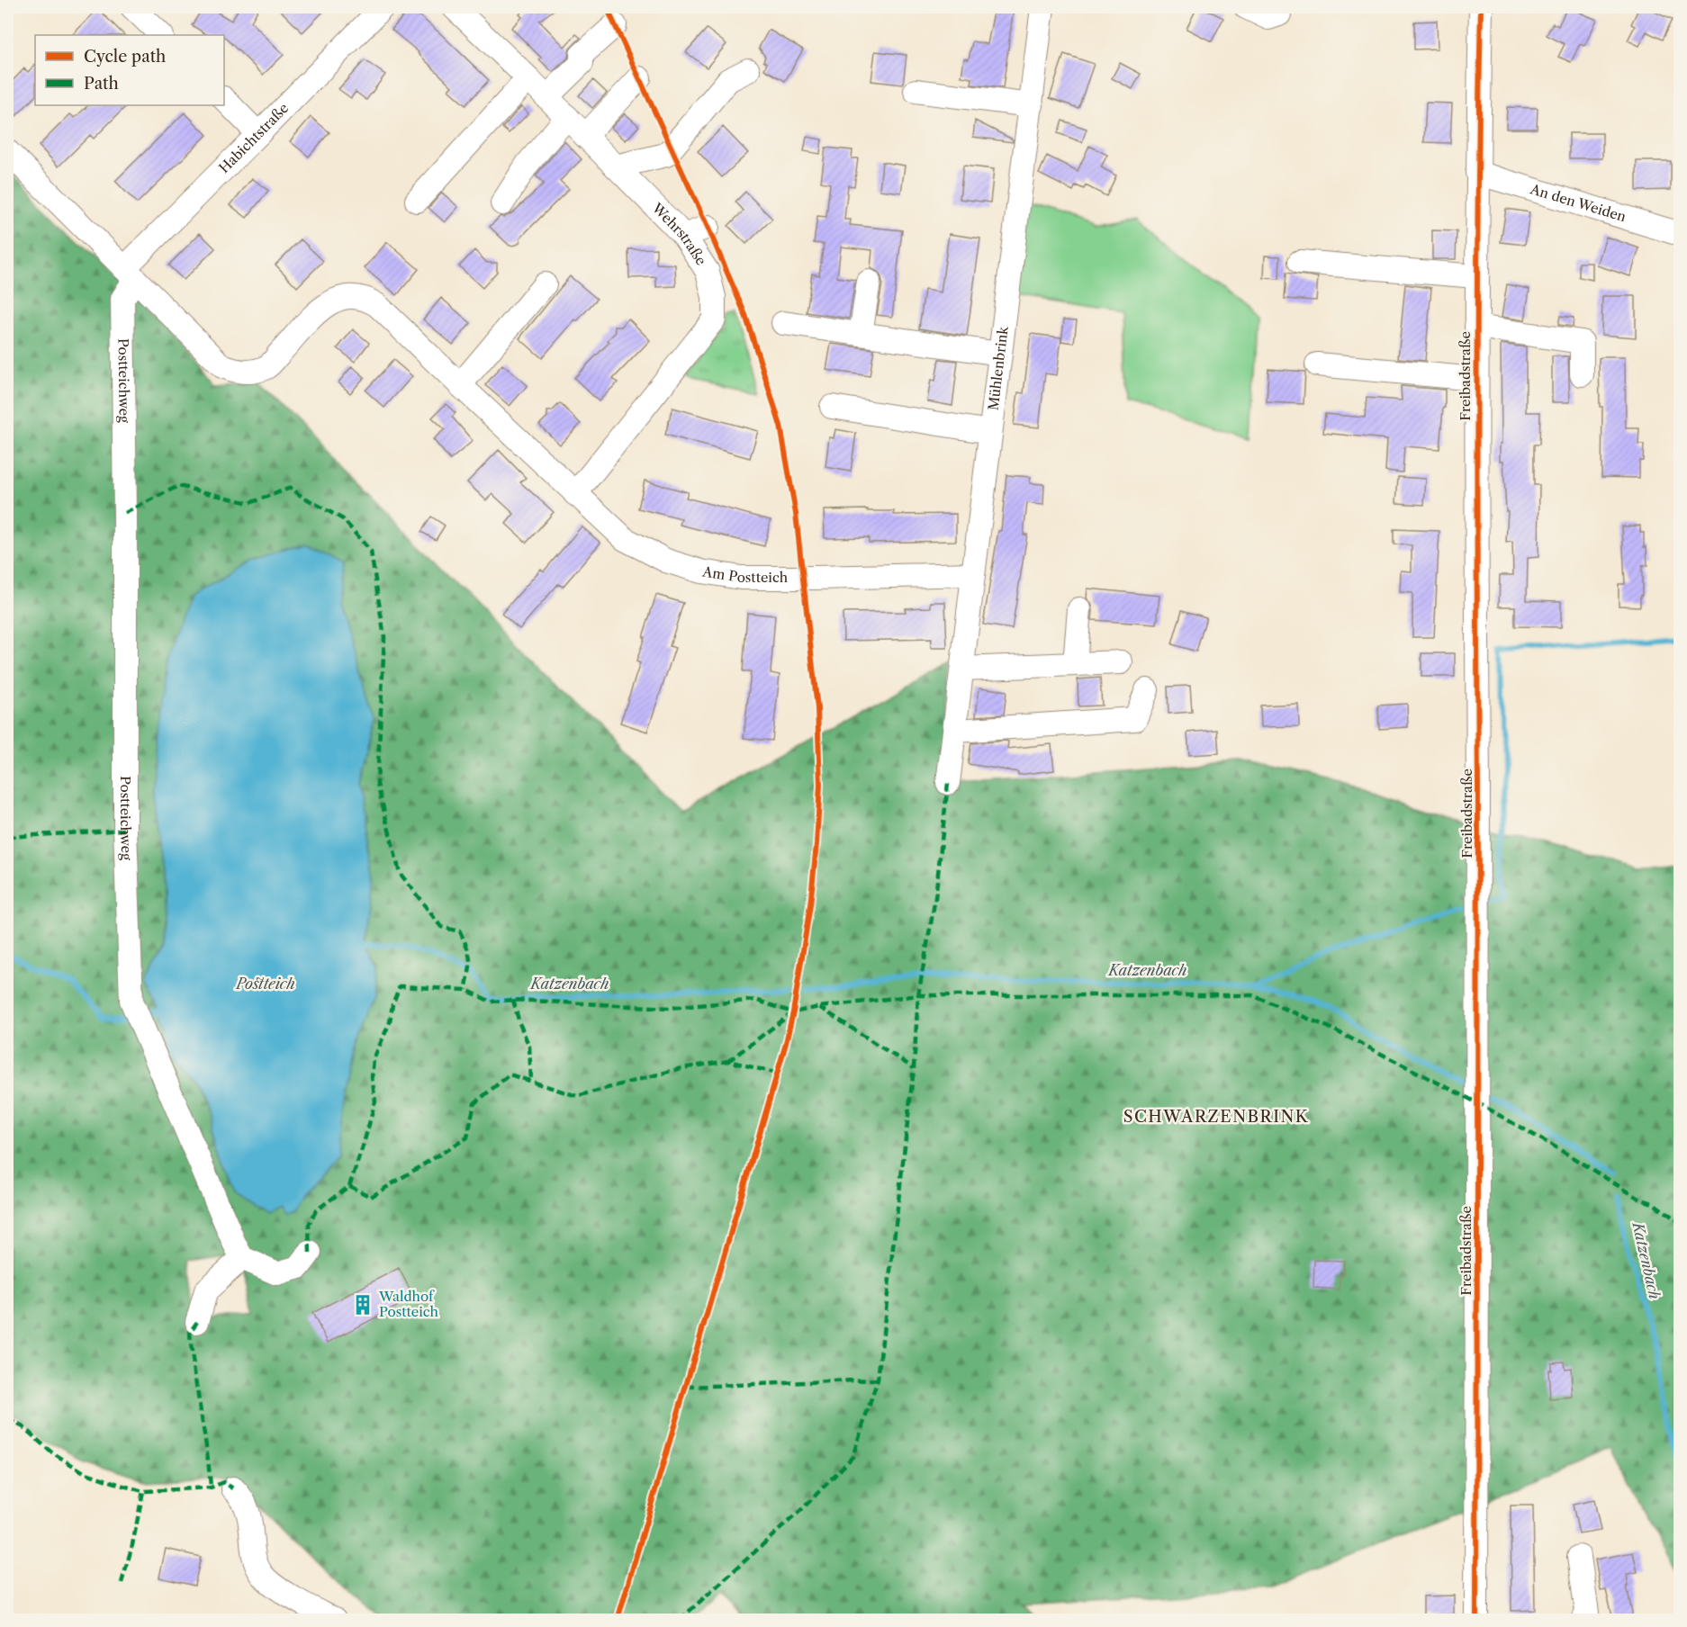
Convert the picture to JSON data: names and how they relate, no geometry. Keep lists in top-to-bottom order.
{
  "streets": {
    "street": [
      "Habichtstraße",
      "An den Weiden",
      "Wehrstraße",
      "Mühlenbrink",
      "Freibadstraße",
      "Postteichweg",
      "Am Postteich"
    ]
  },
  "crossings": [
    ["Habichtstraße", "Postteichweg"],
    ["An den Weiden", "Freibadstraße"],
    ["Wehrstraße", "Am Postteich"],
    ["Mühlenbrink", "Am Postteich"]
  ],
  "districts": ["SCHWARZENBRINK"],
  "water": ["Katzenbach", "Postteich"],
  "places": {
    "building": ["Waldhof Postteich"]
  },
  "legend": ["Cycle path", "Path"]
}
